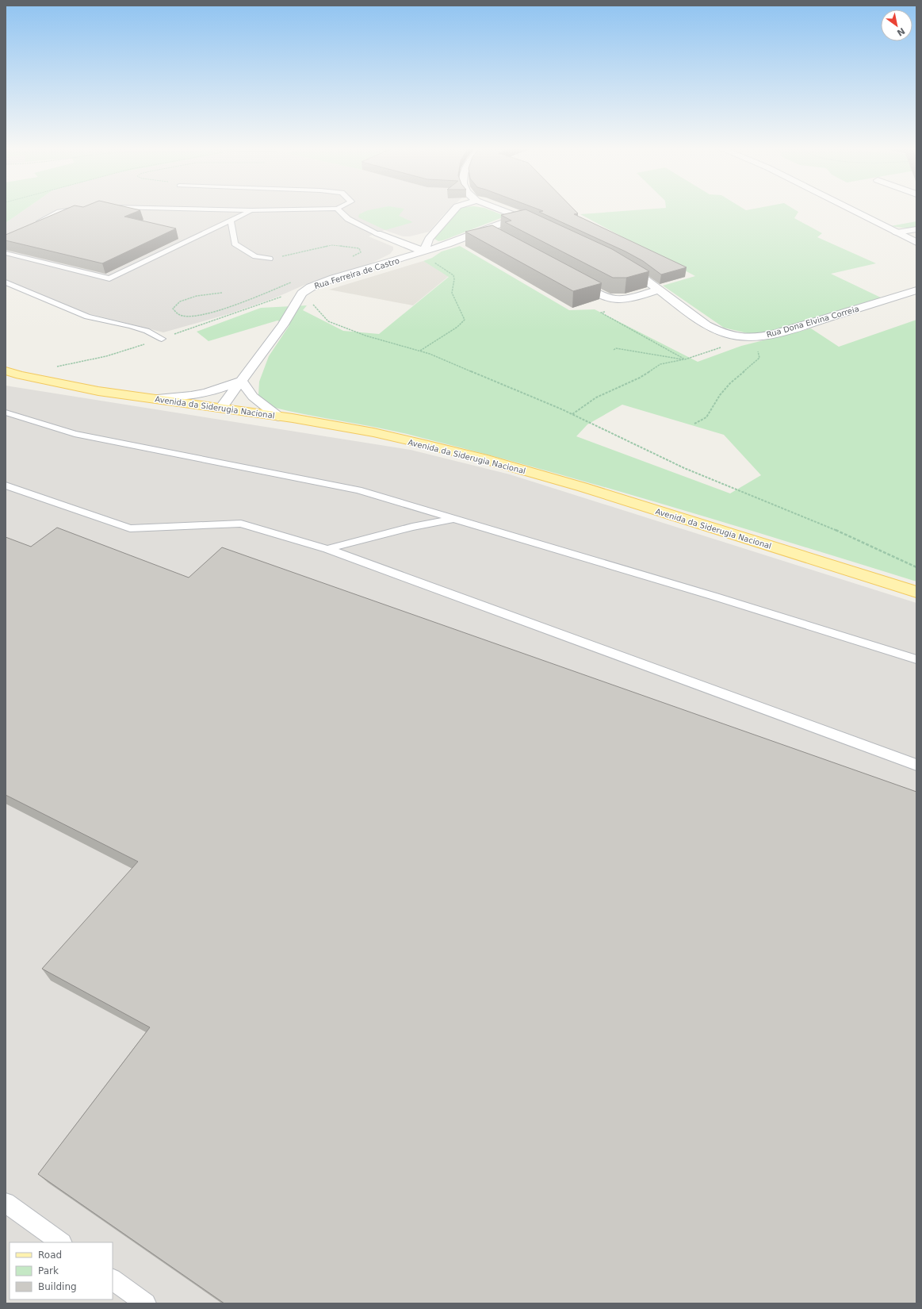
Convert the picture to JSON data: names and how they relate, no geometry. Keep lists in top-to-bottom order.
{
  "streets": {
    "main road": ["Avenida da Siderugia Nacional"],
    "street": ["Rua Ferreira de Castro", "Rua Dona Elvina Correia"]
  },
  "crossings": [
    ["Rua Ferreira de Castro", "Avenida da Siderugia Nacional"]
  ],
  "legend": ["Road", "Park", "Building"],
  "north": "bottom right"
}
